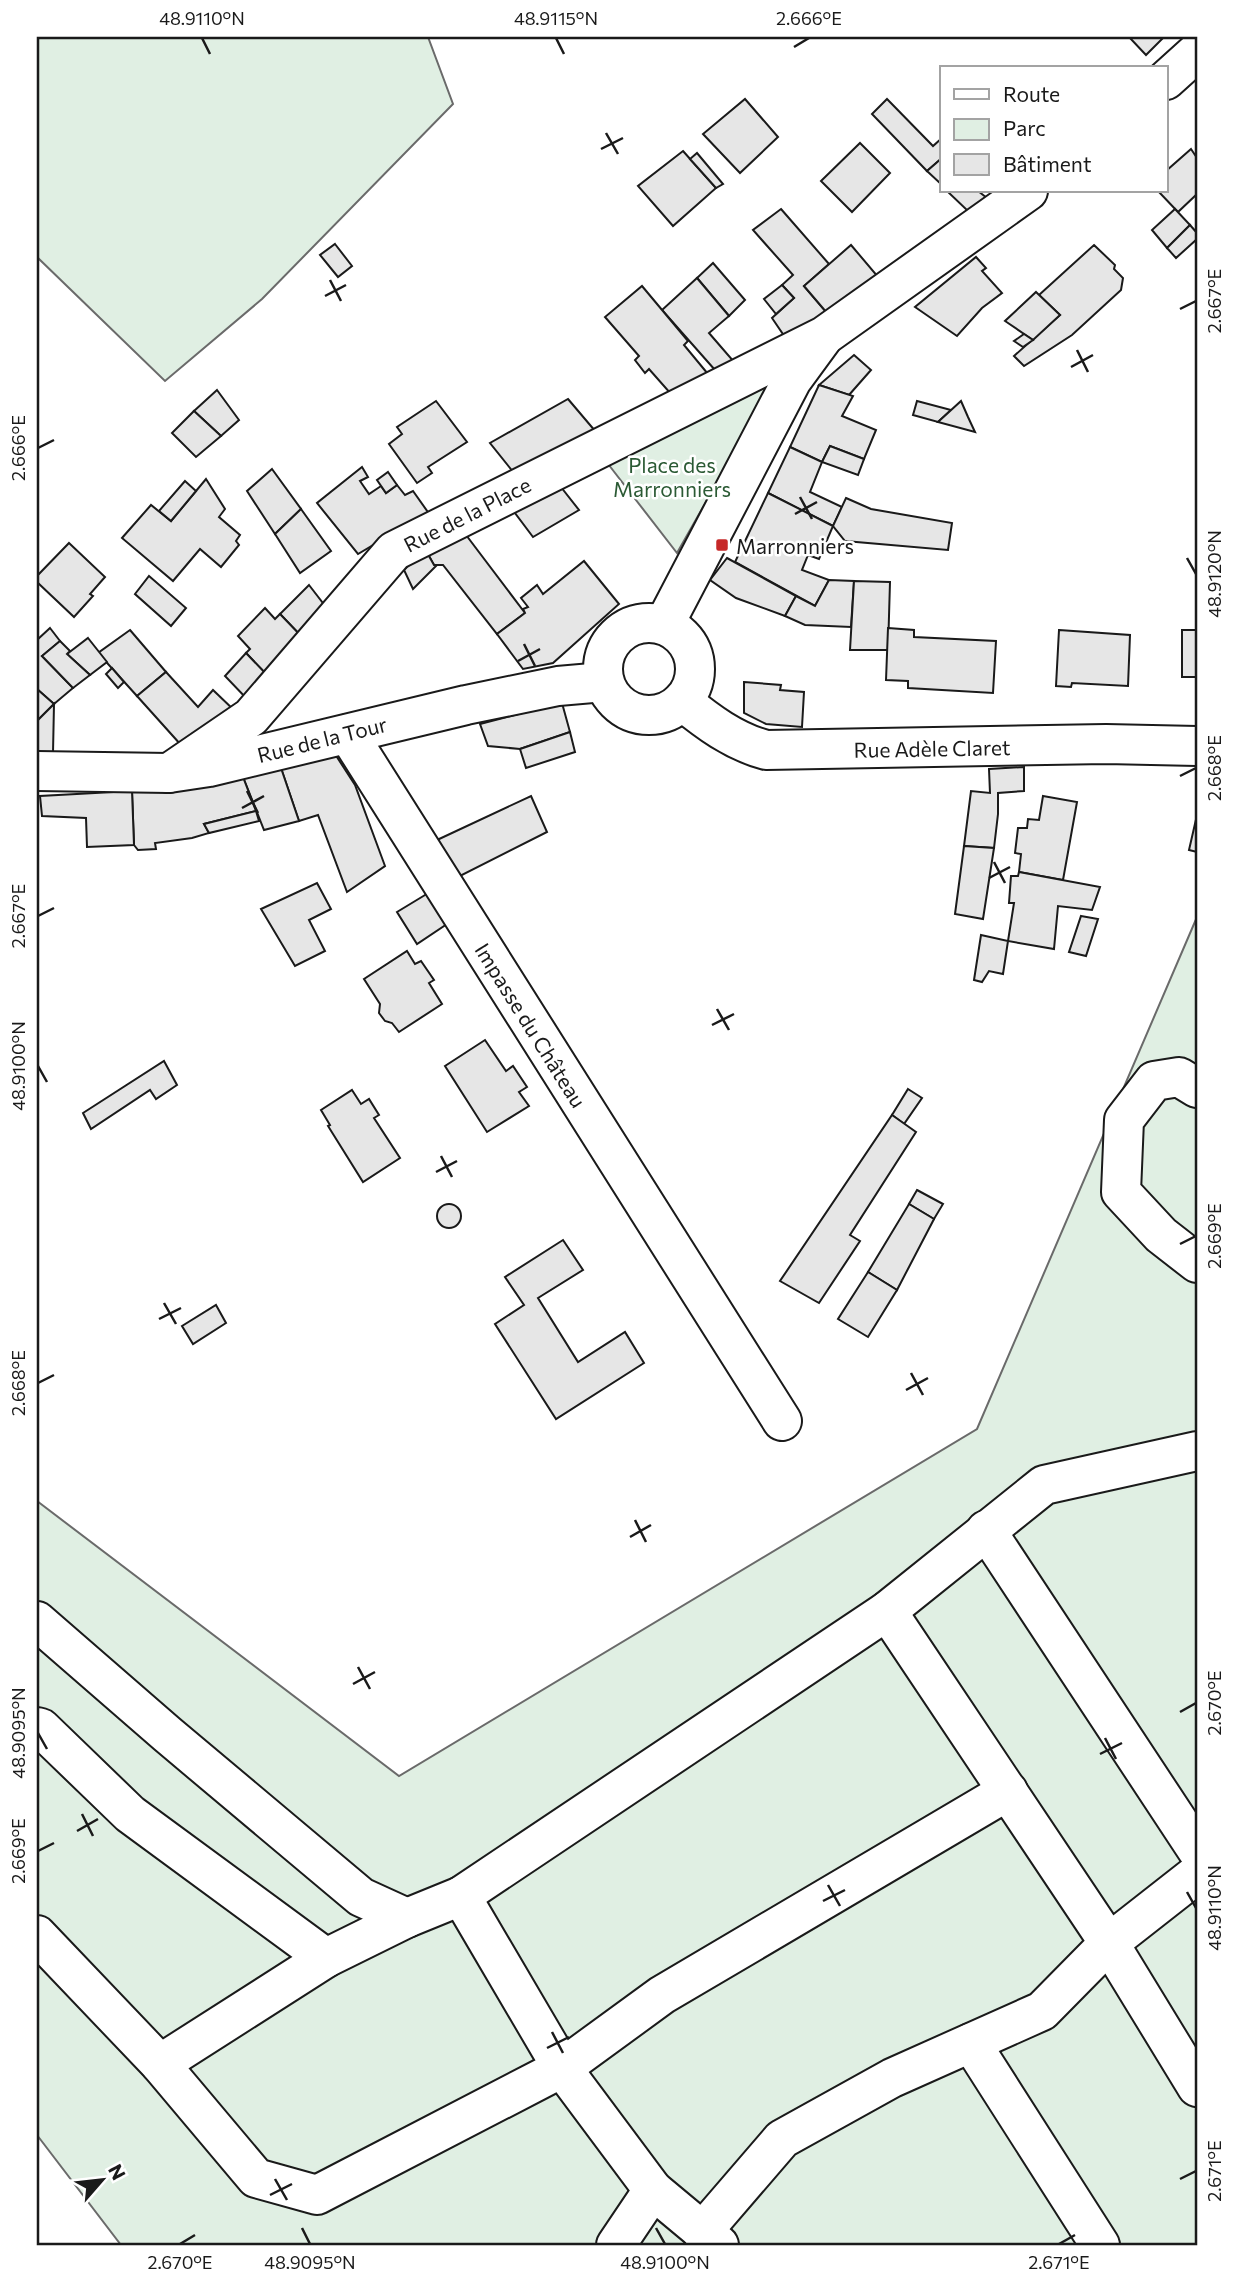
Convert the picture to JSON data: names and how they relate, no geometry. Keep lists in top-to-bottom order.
{
  "streets": {
    "street": [
      "Rue de la Place",
      "Rue de la Tour",
      "Rue Adèle Claret",
      "Impasse du Château"
    ]
  },
  "crossings": [
    ["Rue de la Place", "Rue de la Tour"],
    ["Rue de la Tour", "Rue Adèle Claret"],
    ["Rue de la Tour", "Impasse du Château"]
  ],
  "parks": ["Place des Marronniers"],
  "places": {
    "transit": ["Marronniers"]
  },
  "legend": ["Route", "Parc", "Bâtiment"],
  "north": "top right",
  "coordinates": [
    "48.9110°N",
    "48.9115°N",
    "2.666°E",
    "2.667°E",
    "48.9120°N",
    "2.668°E",
    "48.9100°N",
    "2.669°E",
    "2.670°E",
    "48.9095°N",
    "2.671°E"
  ]
}
